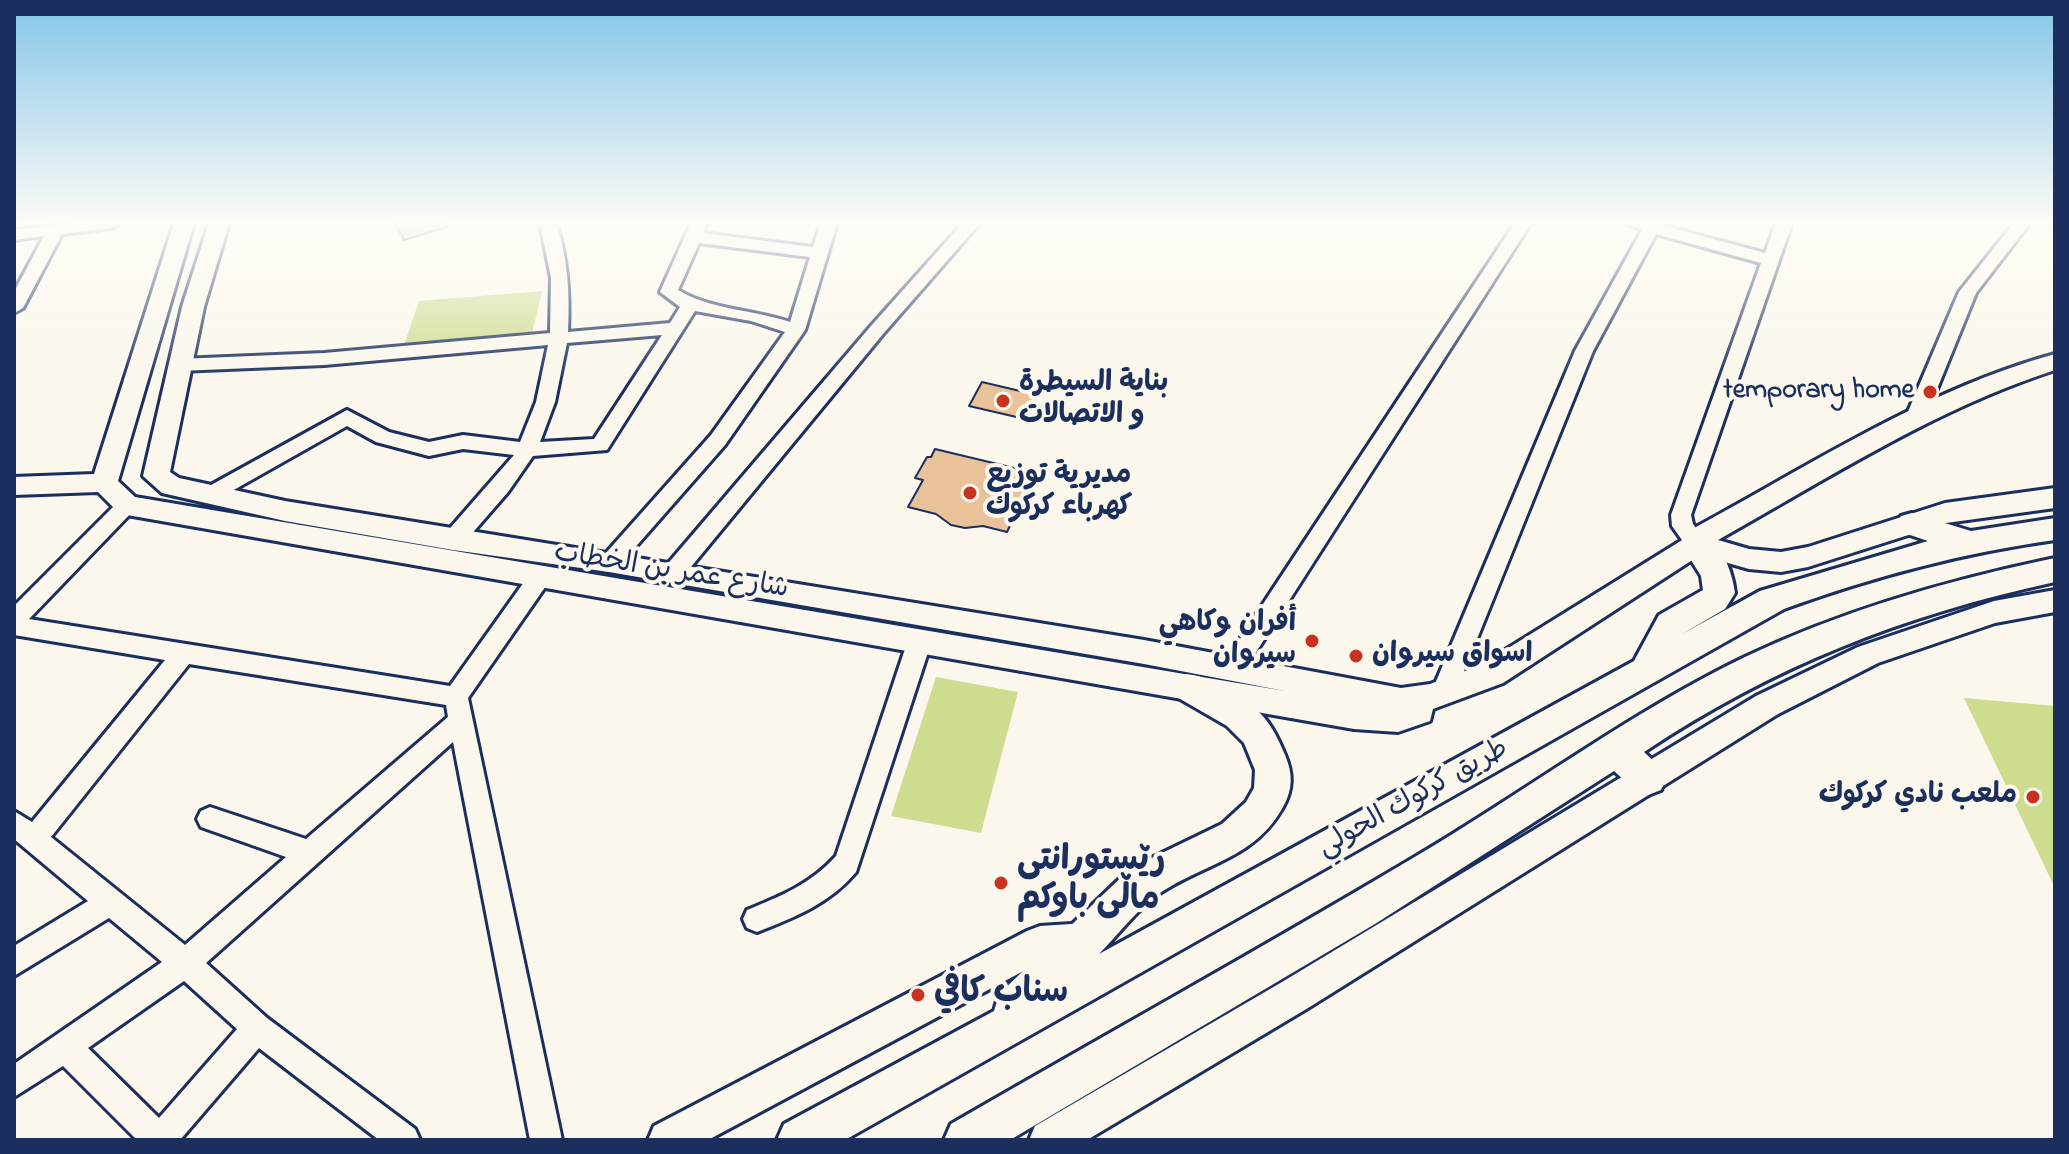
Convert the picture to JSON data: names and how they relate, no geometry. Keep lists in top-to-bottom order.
{
  "streets": {
    "highway": ["طريق كركوك الحولي"],
    "main road": ["شارع عمر بن الخطاب"]
  },
  "places": [
    "temporary home",
    "بناية السيطرة و الاتصالات",
    "مديرية توزيع كهرباء كركوك",
    "أفران وكاهي سيروان",
    "اسواق سيروان",
    "ملعب نادي كركوك",
    "رێستورانتی ماڵی باوکم",
    "سناب كافي"
  ]
}
